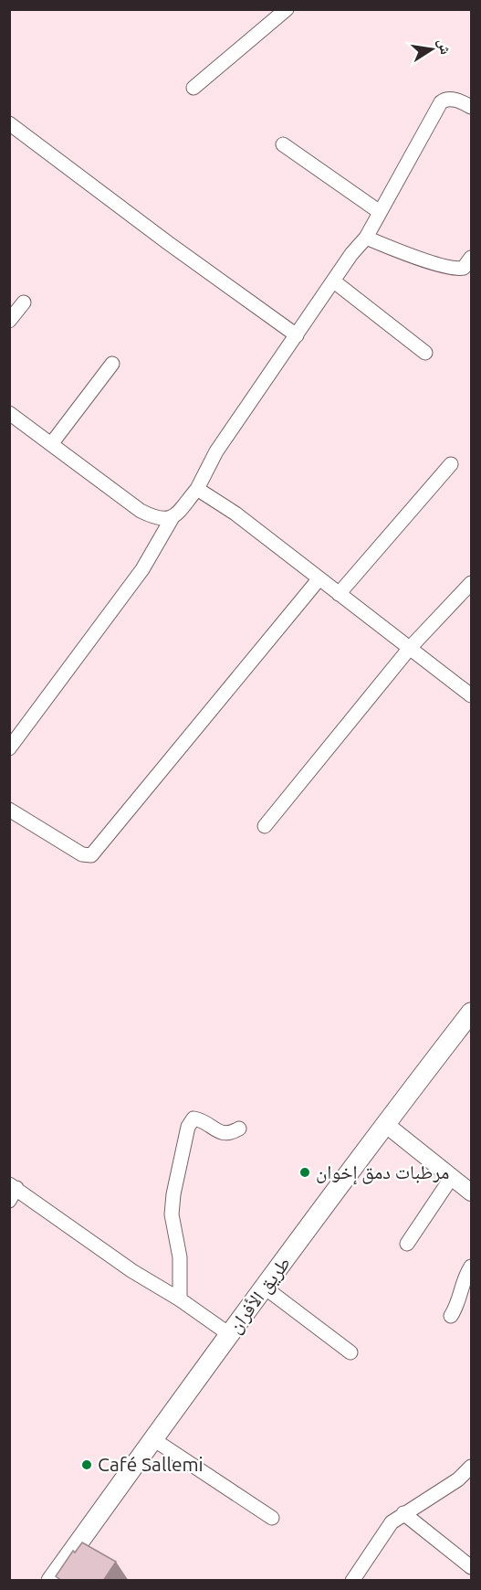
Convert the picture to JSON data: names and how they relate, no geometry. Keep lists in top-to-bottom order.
{
  "streets": {
    "main road": ["طريق الأفران"]
  },
  "places": ["مرطبات دمق إخوان", "Café Sallemi"],
  "north": "right"
}
